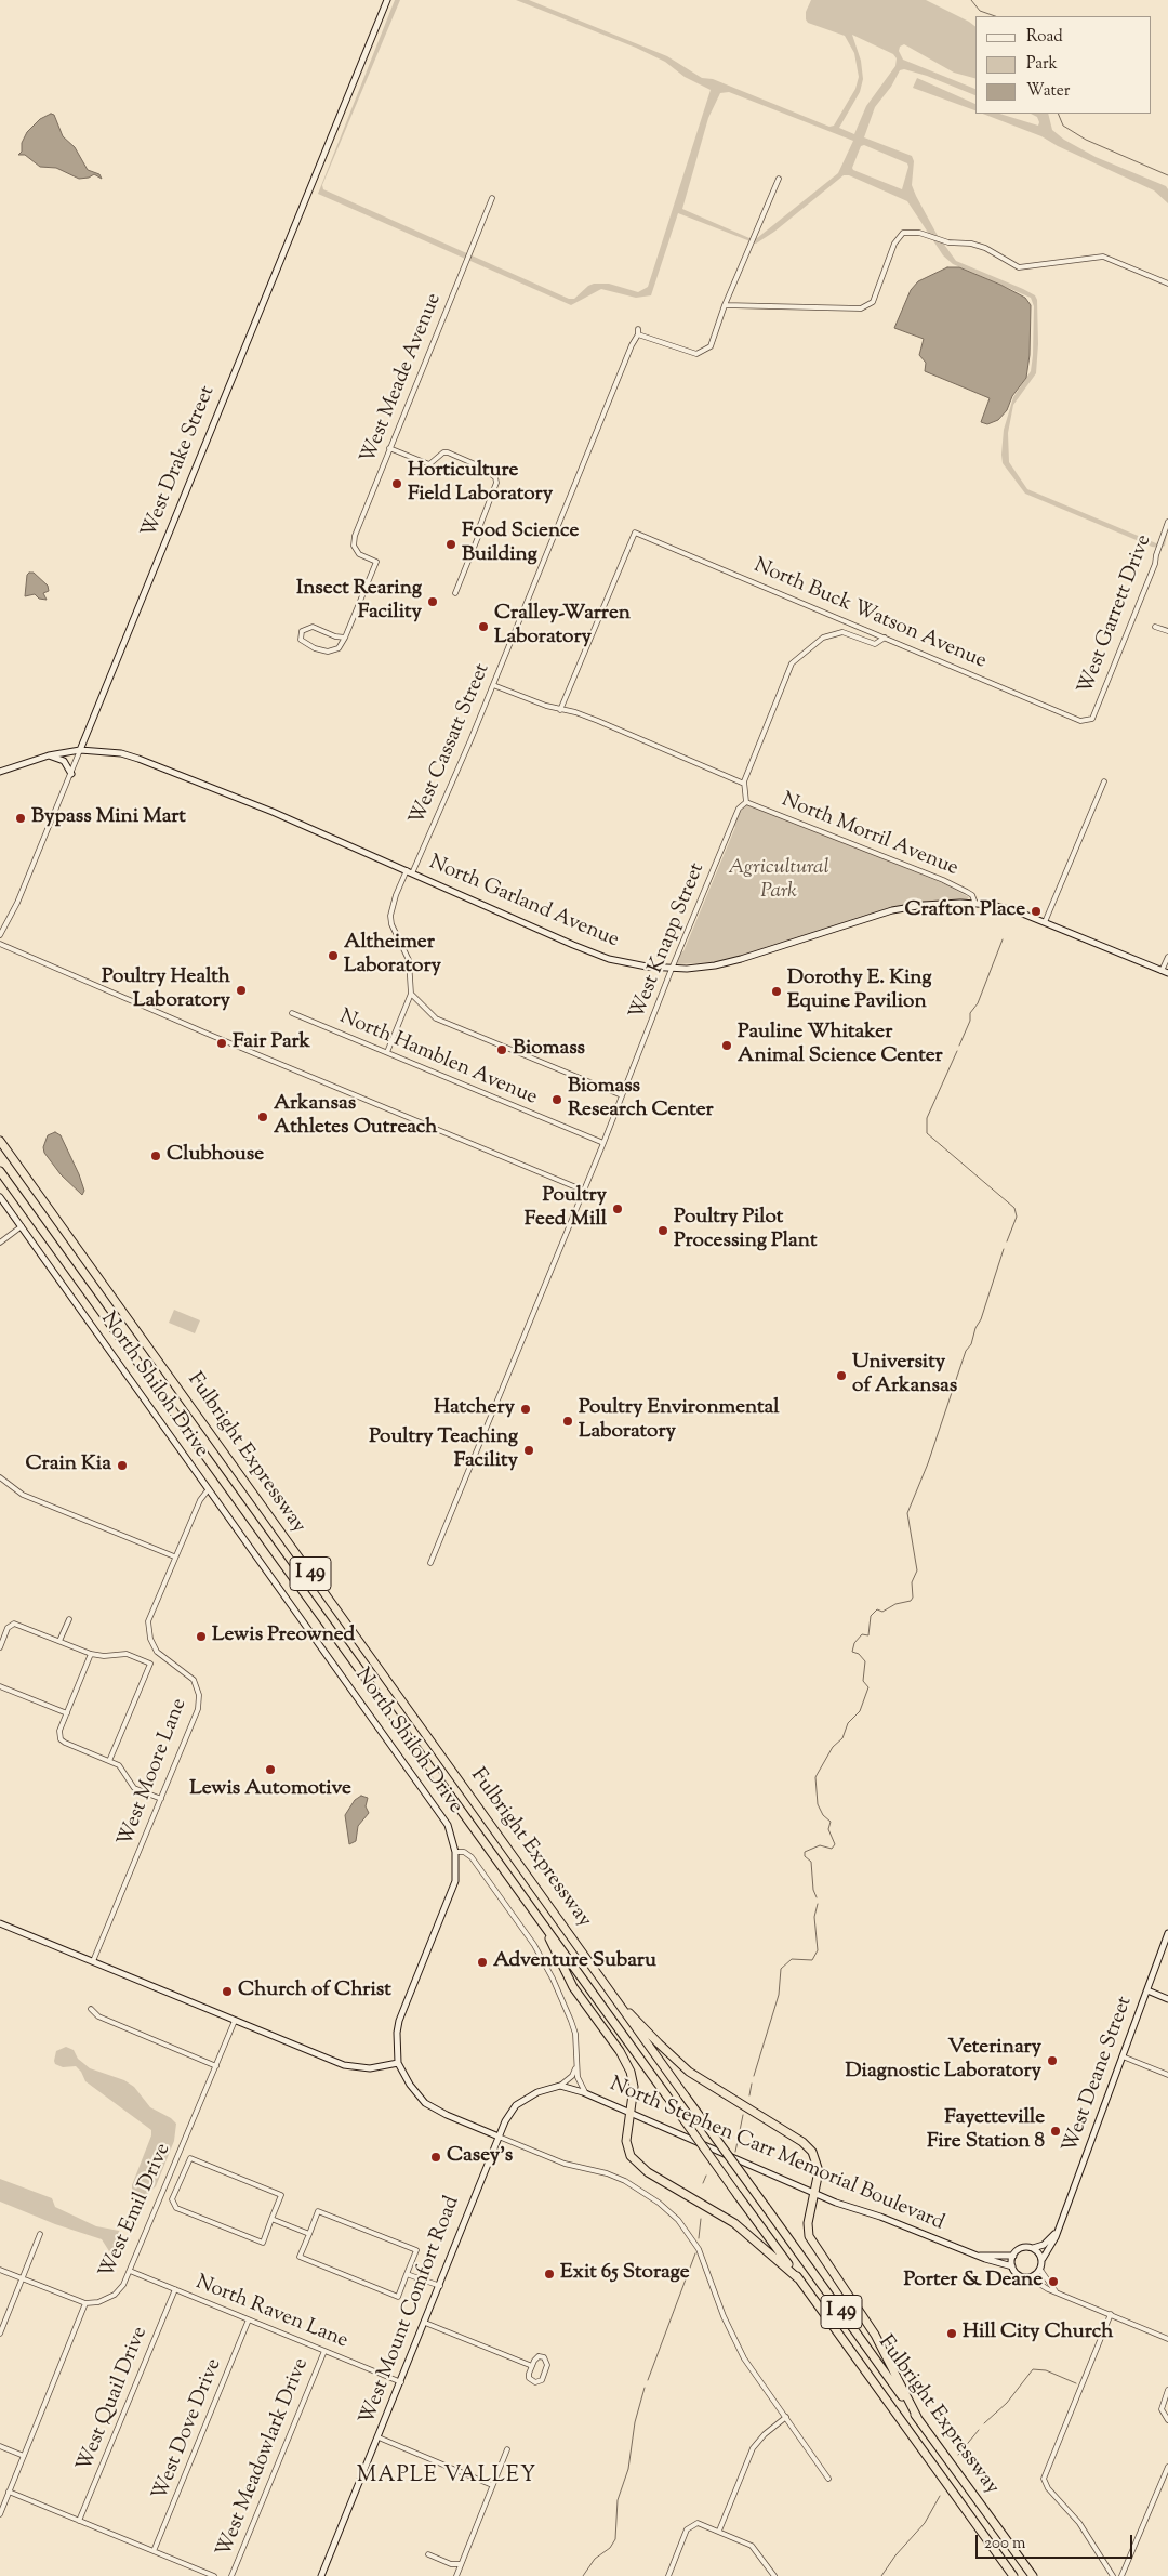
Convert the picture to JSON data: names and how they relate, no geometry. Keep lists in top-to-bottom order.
{
  "streets": {
    "highway": ["Fulbright Expressway", "I 49"],
    "street": [
      "West Meade Avenue",
      "West Drake Street",
      "North Buck Watson Avenue",
      "West Garrett Drive",
      "West Cassatt Street",
      "North Morril Avenue",
      "North Garland Avenue",
      "West Knapp Street",
      "North Hamblen Avenue",
      "North Shiloh Drive",
      "West Moore Lane",
      "West Deane Street",
      "North Stephen Carr Memorial Boulevard",
      "West Emil Drive",
      "West Mount Comfort Road",
      "North Raven Lane",
      "West Quail Drive",
      "West Dove Drive",
      "West Meadowlark Drive"
    ]
  },
  "crossings": [
    ["West Drake Street", "North Garland Avenue"],
    ["North Buck Watson Avenue", "West Garrett Drive"],
    ["West Cassatt Street", "North Garland Avenue"],
    ["North Morril Avenue", "North Garland Avenue"],
    ["North Morril Avenue", "West Knapp Street"],
    ["North Garland Avenue", "West Knapp Street"],
    ["West Knapp Street", "North Hamblen Avenue"],
    ["North Shiloh Drive", "West Moore Lane"],
    ["North Shiloh Drive", "West Mount Comfort Road"],
    ["West Deane Street", "North Stephen Carr Memorial Boulevard"],
    ["North Stephen Carr Memorial Boulevard", "West Mount Comfort Road"],
    ["West Emil Drive", "North Raven Lane"],
    ["West Mount Comfort Road", "North Raven Lane"],
    ["North Raven Lane", "West Quail Drive"],
    ["North Raven Lane", "West Dove Drive"],
    ["North Raven Lane", "West Meadowlark Drive"]
  ],
  "districts": ["MAPLE VALLEY"],
  "parks": ["Agricultural Park"],
  "places": [
    "Horticulture Field Laboratory",
    "Food Science Building",
    "Insect Rearing Facility",
    "Cralley-Warren Laboratory",
    "Bypass Mini Mart",
    "Crafton Place",
    "Altheimer Laboratory",
    "Poultry Health Laboratory",
    "Dorothy E. King Equine Pavilion",
    "Fair Park",
    "Pauline Whitaker Animal Science Center",
    "Biomass",
    "Biomass Research Center",
    "Arkansas Athletes Outreach",
    "Clubhouse",
    "Poultry Feed Mill",
    "Poultry Pilot Processing Plant",
    "University of Arkansas",
    "Hatchery",
    "Poultry Environmental Laboratory",
    "Poultry Teaching Facility",
    "Crain Kia",
    "Lewis Preowned",
    "Lewis Automotive",
    "Adventure Subaru",
    "Church of Christ",
    "Veterinary Diagnostic Laboratory",
    "Fayetteville Fire Station 8",
    "Casey's",
    "Exit 65 Storage",
    "Porter & Deane",
    "Hill City Church"
  ],
  "legend": ["Road", "Park", "Water"],
  "scale_bar": "200 m"
}
